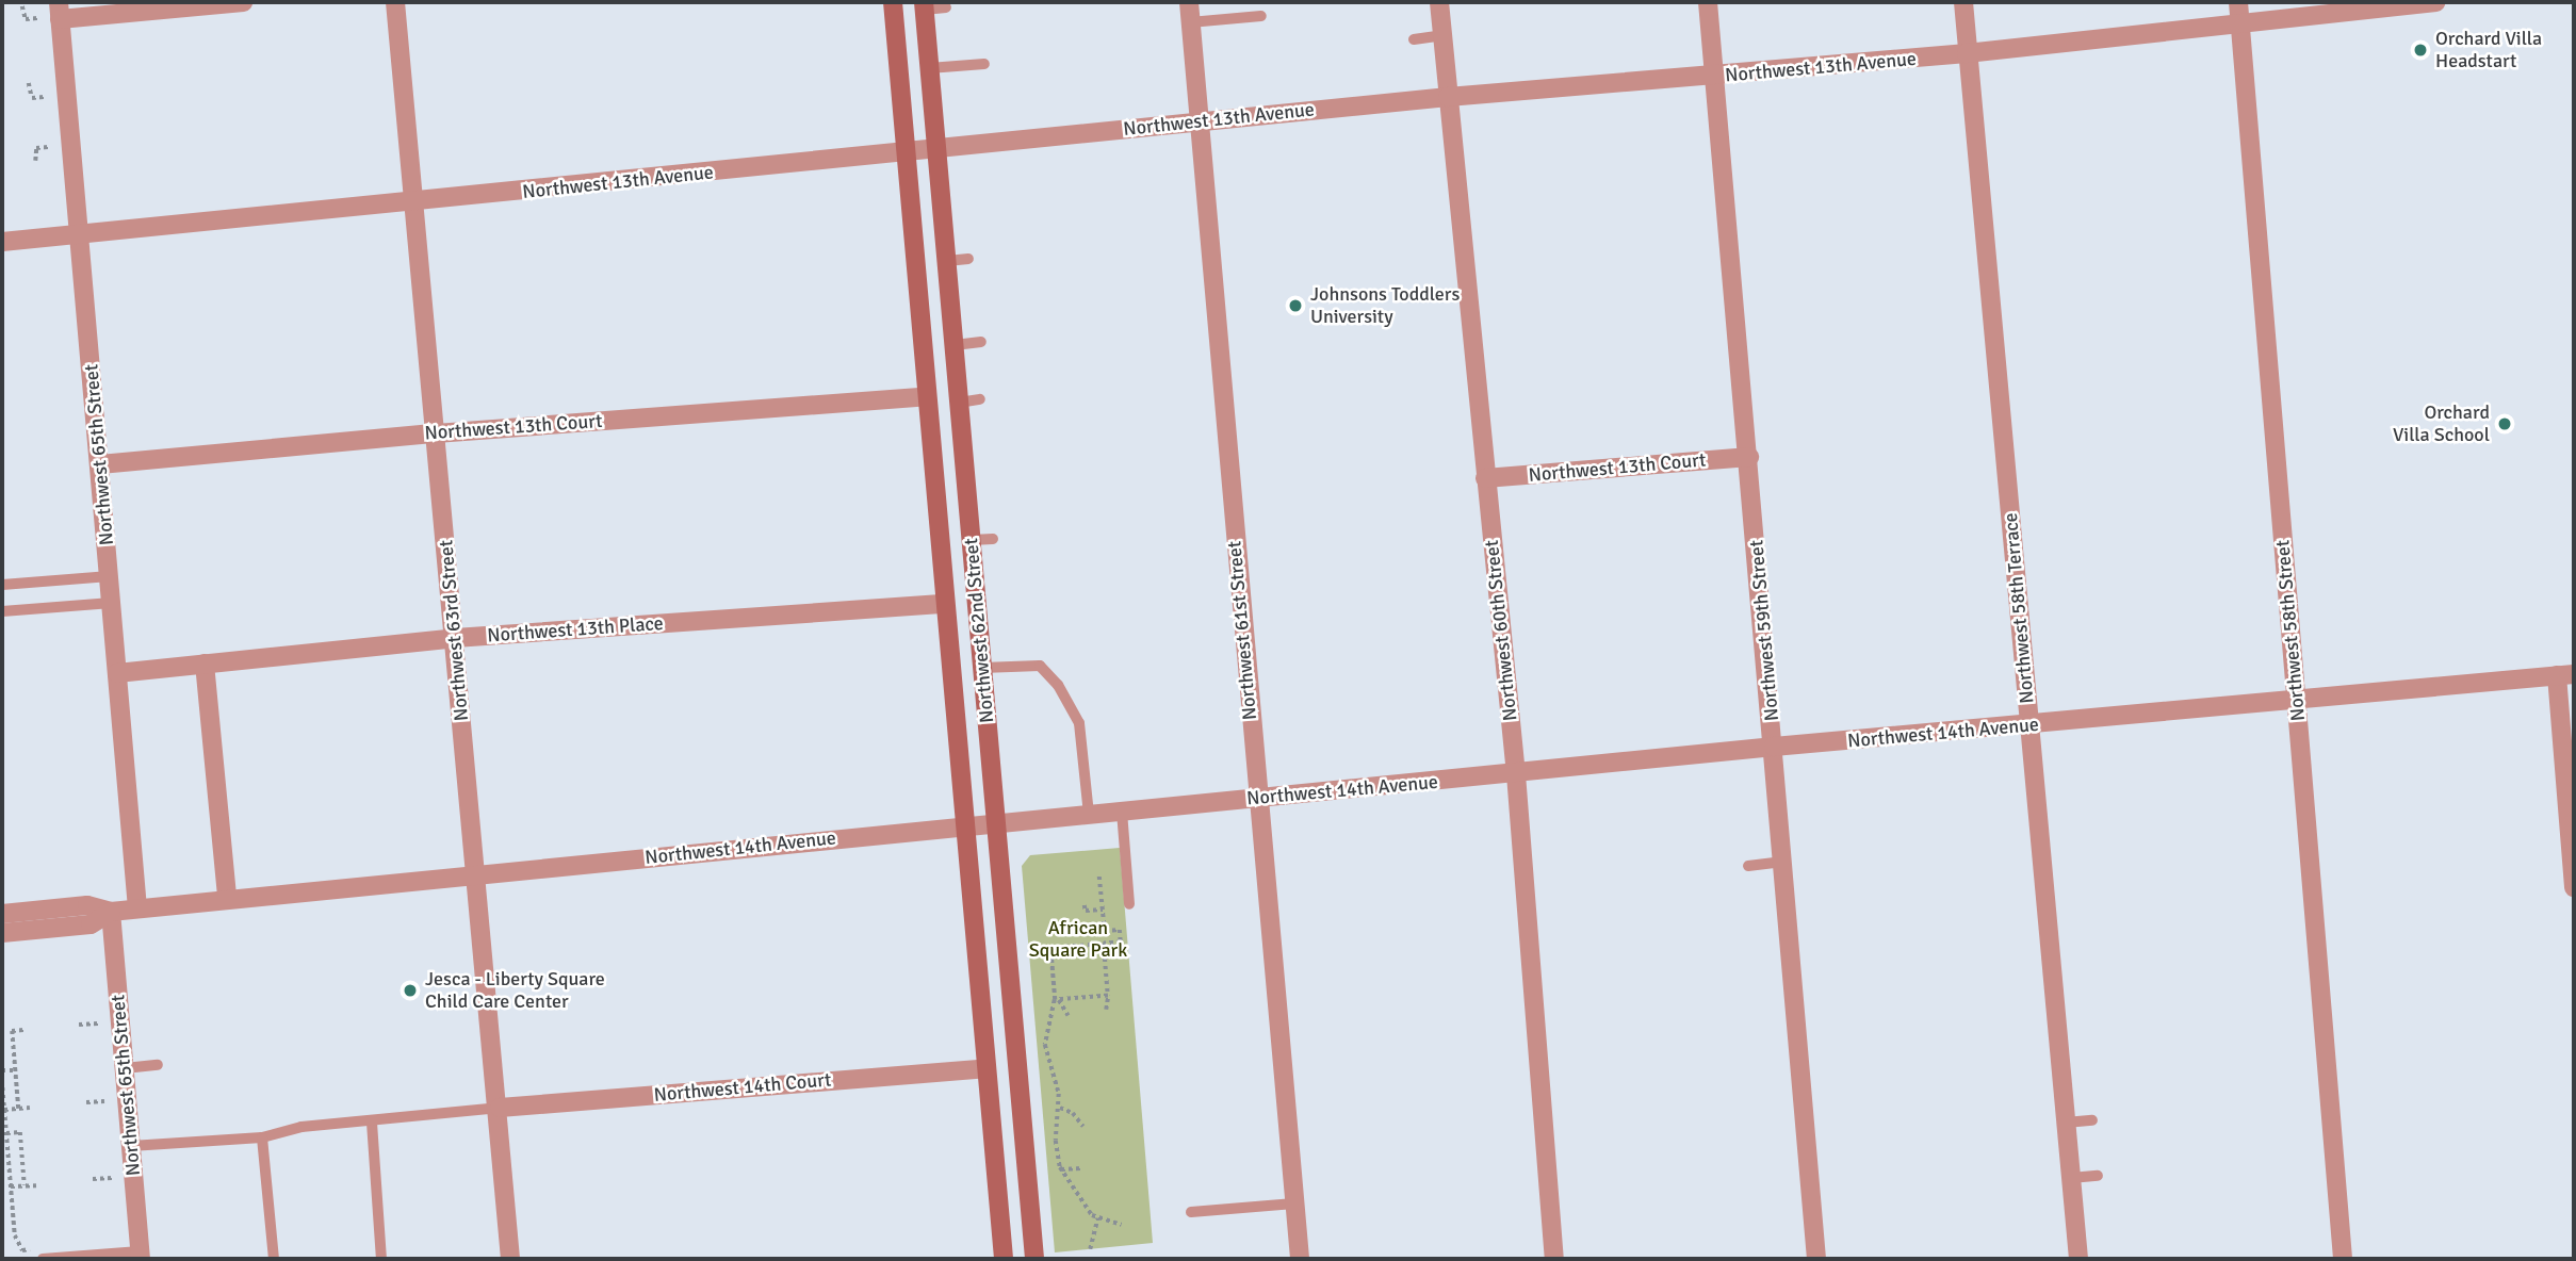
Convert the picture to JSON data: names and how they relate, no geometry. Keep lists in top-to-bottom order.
{
  "streets": {
    "main road": ["Northwest 62nd Street"],
    "street": [
      "Northwest 13th Avenue",
      "Northwest 13th Court",
      "Northwest 65th Street",
      "Northwest 58th Terrace",
      "Northwest 13th Place",
      "Northwest 63rd Street",
      "Northwest 61st Street",
      "Northwest 60th Street",
      "Northwest 59th Street",
      "Northwest 58th Street",
      "Northwest 14th Avenue",
      "Northwest 14th Court"
    ]
  },
  "crossings": [
    ["Northwest 13th Avenue", "Northwest 65th Street"],
    ["Northwest 13th Avenue", "Northwest 58th Terrace"],
    ["Northwest 13th Avenue", "Northwest 63rd Street"],
    ["Northwest 13th Avenue", "Northwest 62nd Street"],
    ["Northwest 13th Avenue", "Northwest 61st Street"],
    ["Northwest 13th Avenue", "Northwest 60th Street"],
    ["Northwest 13th Avenue", "Northwest 59th Street"],
    ["Northwest 13th Avenue", "Northwest 58th Street"],
    ["Northwest 13th Court", "Northwest 65th Street"],
    ["Northwest 13th Court", "Northwest 63rd Street"],
    ["Northwest 13th Court", "Northwest 62nd Street"],
    ["Northwest 13th Court", "Northwest 60th Street"],
    ["Northwest 13th Court", "Northwest 59th Street"],
    ["Northwest 65th Street", "Northwest 13th Place"],
    ["Northwest 65th Street", "Northwest 14th Avenue"],
    ["Northwest 58th Terrace", "Northwest 14th Avenue"],
    ["Northwest 13th Place", "Northwest 63rd Street"],
    ["Northwest 13th Place", "Northwest 62nd Street"],
    ["Northwest 63rd Street", "Northwest 14th Avenue"],
    ["Northwest 63rd Street", "Northwest 14th Court"],
    ["Northwest 62nd Street", "Northwest 14th Avenue"],
    ["Northwest 62nd Street", "Northwest 14th Court"],
    ["Northwest 61st Street", "Northwest 14th Avenue"],
    ["Northwest 60th Street", "Northwest 14th Avenue"],
    ["Northwest 59th Street", "Northwest 14th Avenue"],
    ["Northwest 58th Street", "Northwest 14th Avenue"]
  ],
  "parks": ["African Square Park"],
  "places": [
    "Orchard Villa Headstart",
    "Johnsons Toddlers University",
    "Orchard Villa School",
    "Jesca - Liberty Square Child Care Center"
  ]
}
